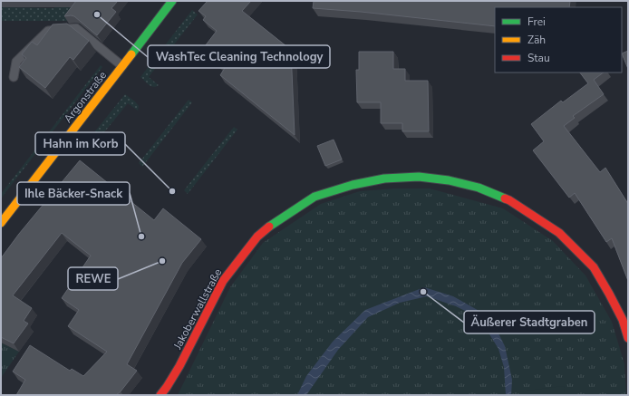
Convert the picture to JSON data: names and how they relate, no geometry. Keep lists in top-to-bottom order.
{
  "streets": {
    "street": ["Argonstraße", "Jakoberwallstraße"]
  },
  "places": [
    "WashTec Cleaning Technology",
    "Hahn im Korb",
    "Ihle Bäcker-Snack",
    "REWE",
    "Äußerer Stadtgraben"
  ],
  "legend": ["Frei", "Zäh", "Stau"]
}
